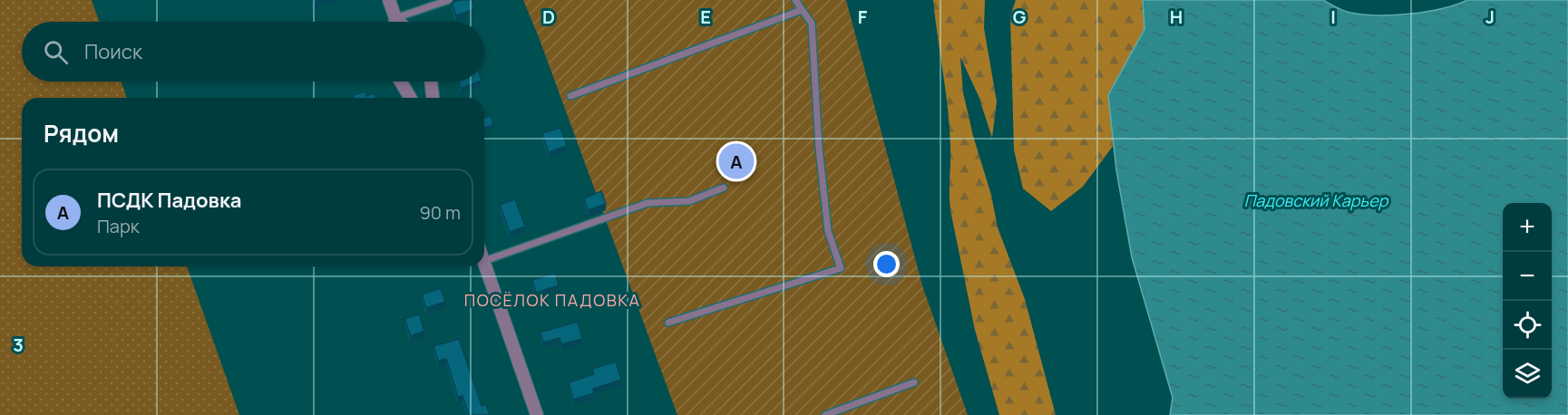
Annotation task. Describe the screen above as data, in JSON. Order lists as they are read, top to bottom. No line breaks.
{"districts":["ПОСЁЛОК ПАДОВКА"],"water":["Падовский Карьер"],"page":{"search":"Поиск","heading":"Рядом","pins":"A","list":[{"mark":"A","name":"ПСДК Падовка","note":"Парк","value":"90 m"}],"map_buttons":["+","−"]},"grid":{"columns":["D","E","F","G","H","I","J"],"rows":["3"]}}
